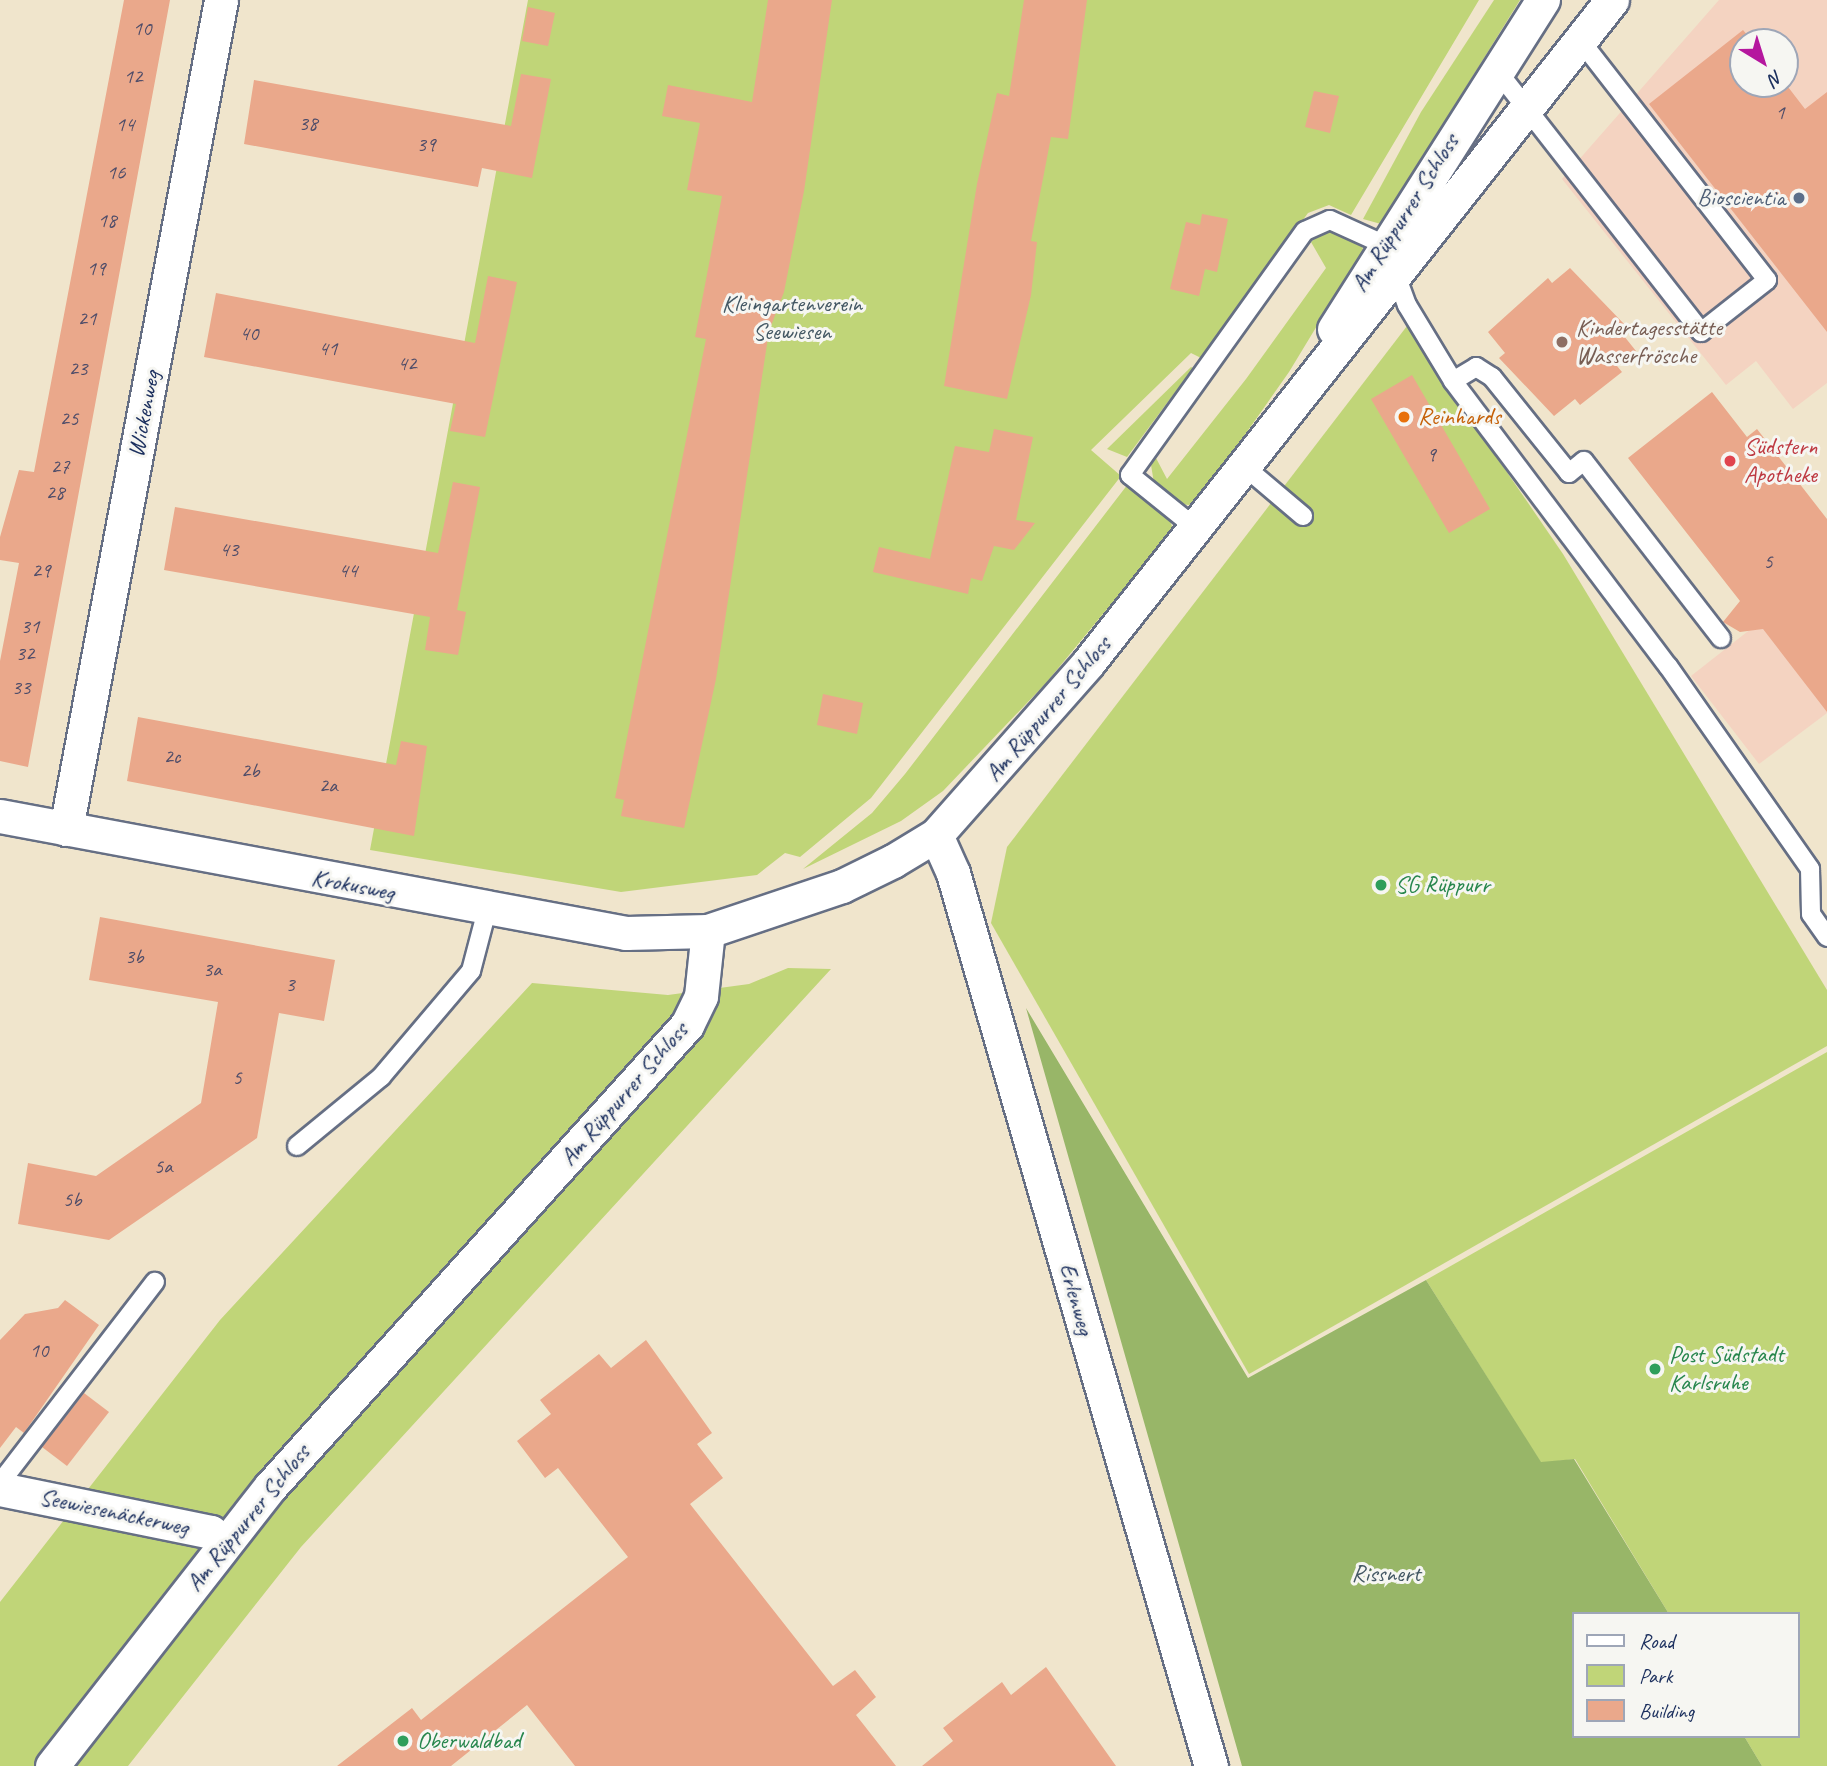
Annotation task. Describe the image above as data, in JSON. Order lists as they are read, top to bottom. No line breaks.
{"streets":{"street":["Am Rüppurrer Schloss","Wickenweg","Krokusweg","Erlenweg","Seewiesenäckerweg"]},"crossings":[["Am Rüppurrer Schloss","Krokusweg"],["Am Rüppurrer Schloss","Erlenweg"],["Am Rüppurrer Schloss","Seewiesenäckerweg"],["Wickenweg","Krokusweg"]],"parks":["Kleingartenverein Seewiesen","Rissnert"],"places":["Bioscientia","Kindertagesstätte Wasserfrösche","Reinhards","Südstern Apotheke","SG Rüppurr","Post Südstadt Karlsruhe","Oberwaldbad"],"house_numbers":["10","12","1","38","14","39","16","18","19","21","40","41","42","23","25","9","27","28","43","5","29","44","31","32","33","2c","2b","2a","3b","3a","3","5","5a","5b","10"],"legend":["Road","Park","Building"],"north":"bottom right"}
